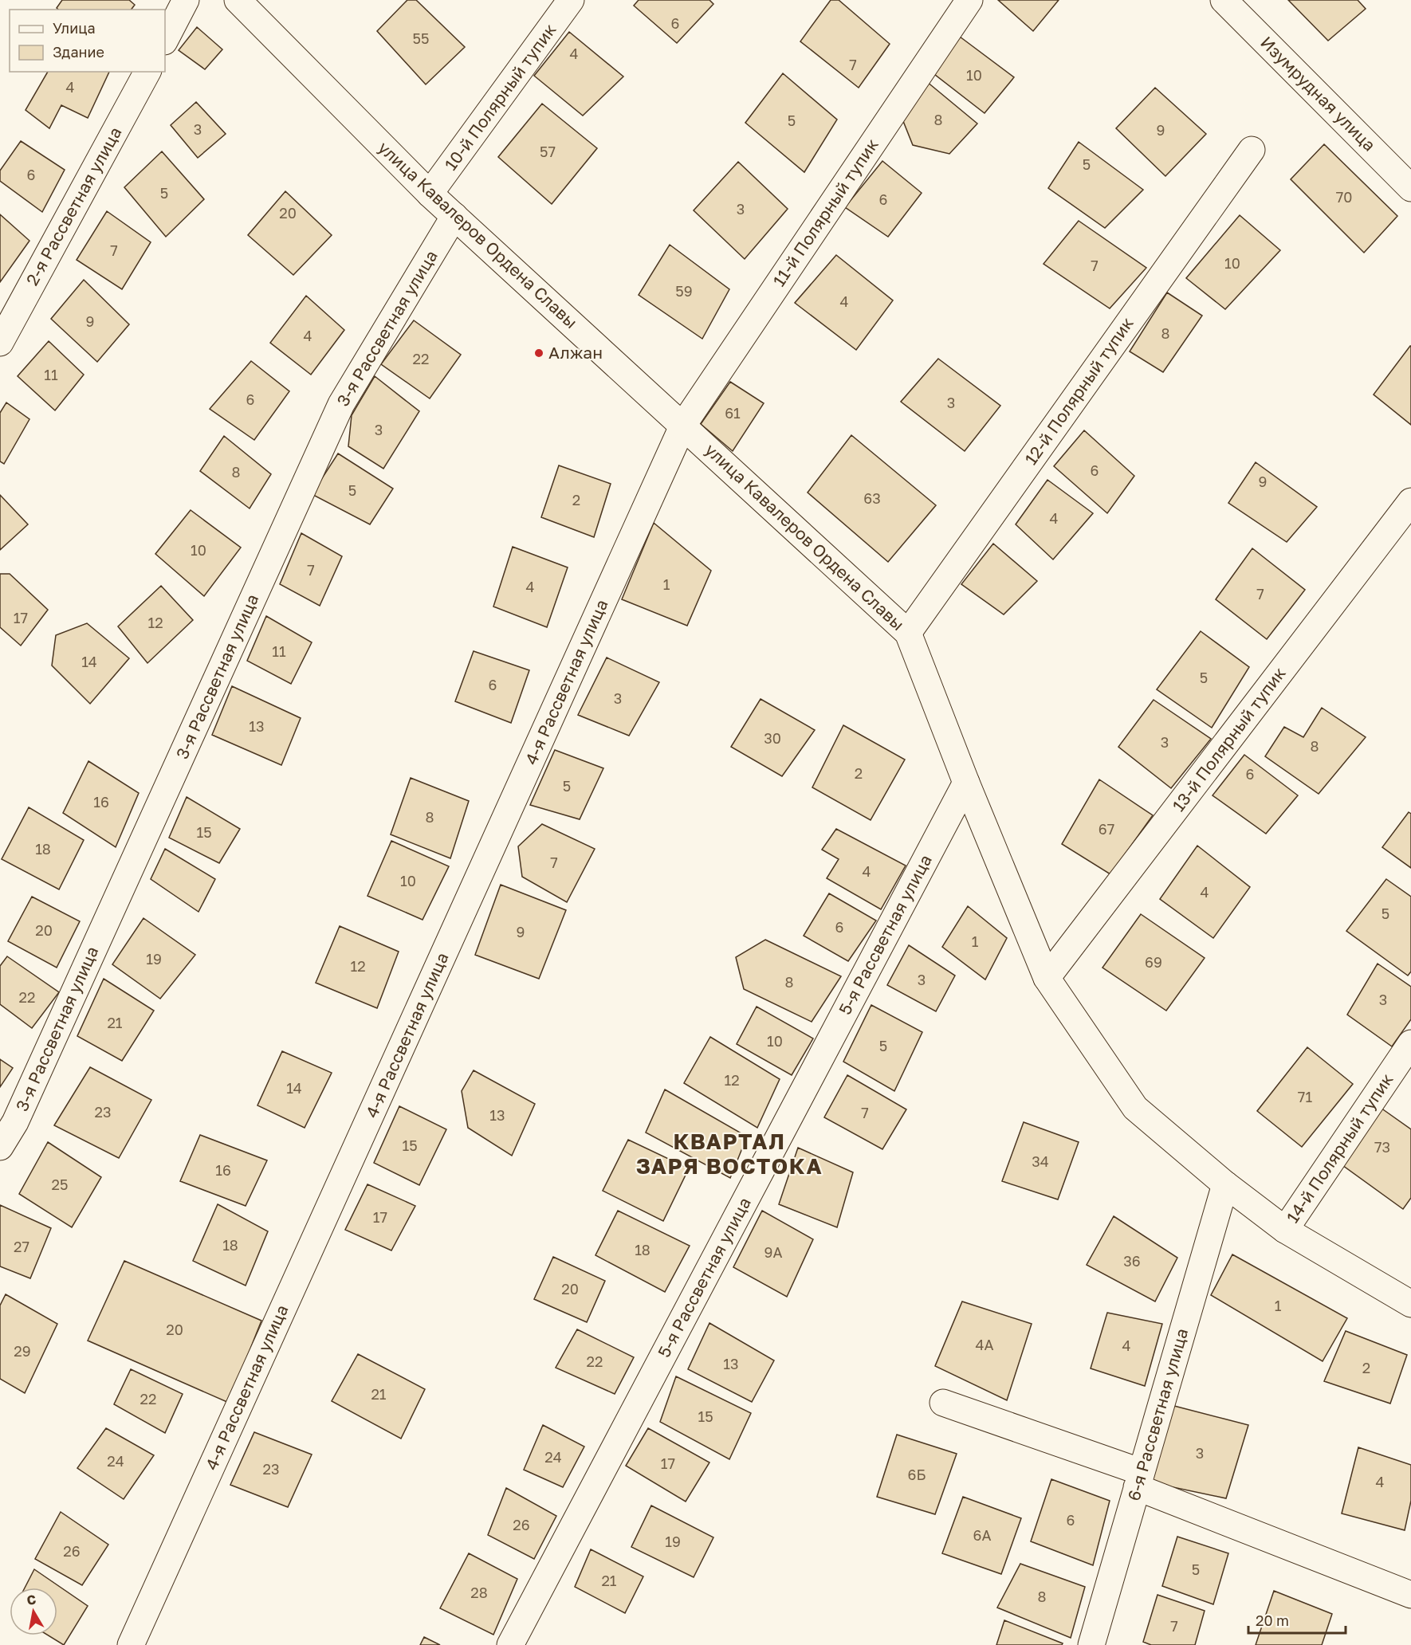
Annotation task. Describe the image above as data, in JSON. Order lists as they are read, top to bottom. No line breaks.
{"streets":{"street":["Изумрудная улица","10-й Полярный тупик","2-я Рассветная улица","11-й Полярный тупик","улица Кавалеров Ордена Славы","3-я Рассветная улица","12-й Полярный тупик","4-я Рассветная улица","13-й Полярный тупик","5-я Рассветная улица","14-й Полярный тупик","6-я Рассветная улица"]},"crossings":[["10-й Полярный тупик","улица Кавалеров Ордена Славы"],["11-й Полярный тупик","улица Кавалеров Ордена Славы"],["11-й Полярный тупик","4-я Рассветная улица"],["улица Кавалеров Ордена Славы","3-я Рассветная улица"],["улица Кавалеров Ордена Славы","12-й Полярный тупик"],["улица Кавалеров Ордена Славы","4-я Рассветная улица"],["улица Кавалеров Ордена Славы","13-й Полярный тупик"],["улица Кавалеров Ордена Славы","5-я Рассветная улица"],["улица Кавалеров Ордена Славы","14-й Полярный тупик"],["улица Кавалеров Ордена Славы","6-я Рассветная улица"]],"districts":["КВАРТАЛ ЗАРЯ ВОСТОКА"],"places":["Алжан"],"house_numbers":["6","55","4","7","10","4","8","5","3","9","57","5","6","5","70","6","3","20","7","10","7","59","4","9","8","4","22","11","6","3","61","3","6","8","9","5","63","2","4","10","7","1","4","7","17","12","11","14","5","6","3","13","30","3","8","2","6","5","16","8","67","15","18","7","4","10","4","5","6","20","9","1","19","69","12","3","8","22","3","21","10","5","12","14","71","23","7","13","15","73","34","16","25","17","18","27","18","9А","36","20","1","20","4А","4","29","22","13","2","21","22","15","3","24","24","17","23","6Б","4","6","26","6А","19","26","5","21","28","8","7"],"legend":["Улица","Здание"],"scale_bar":"20 m","north":"top"}
